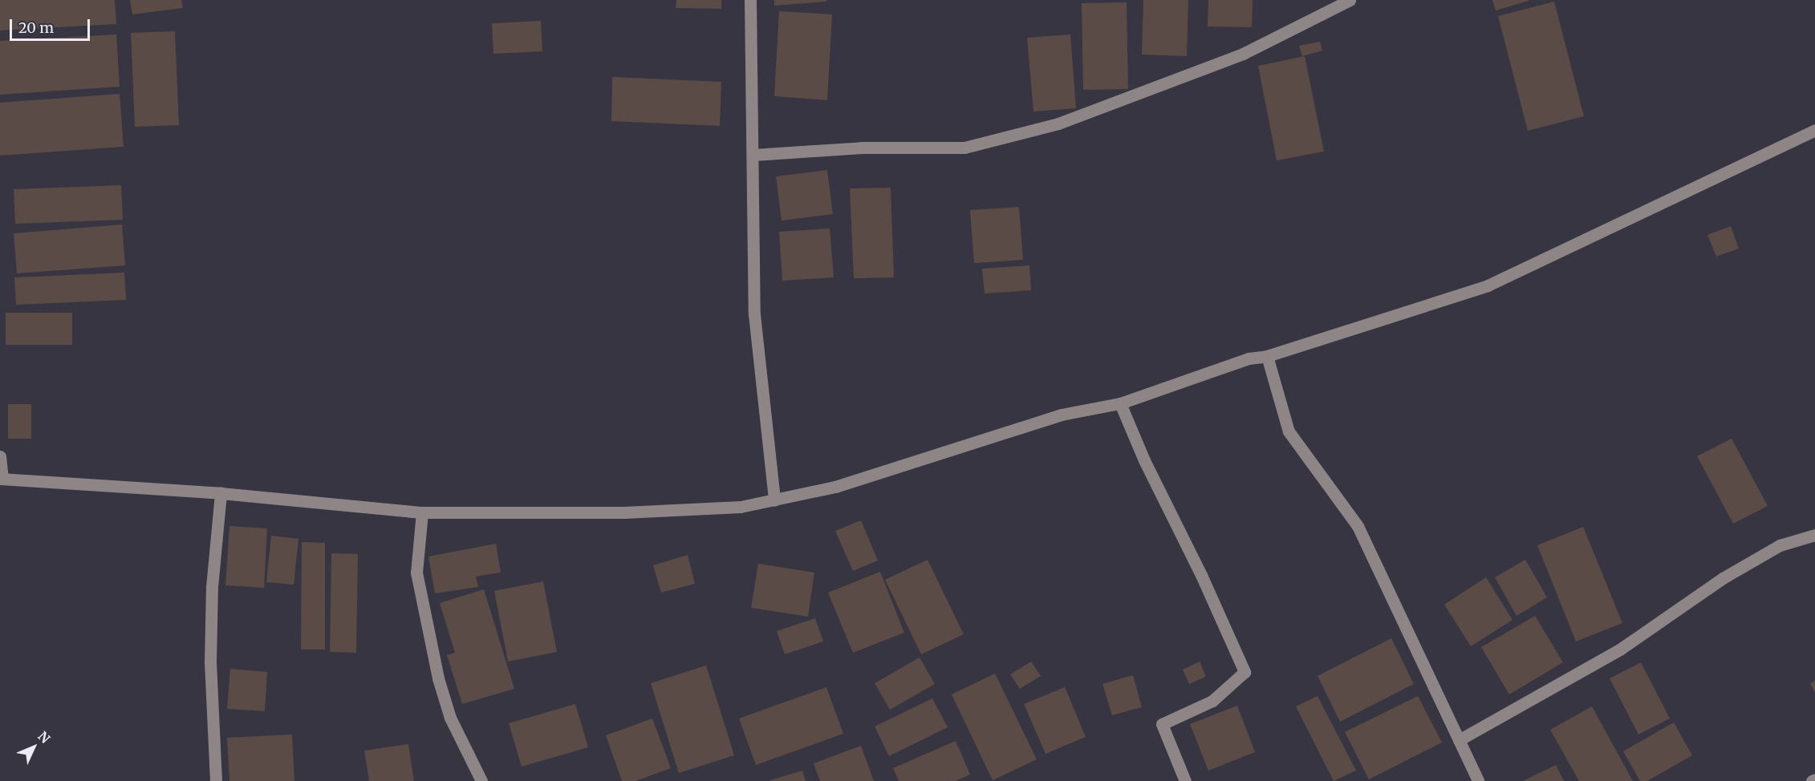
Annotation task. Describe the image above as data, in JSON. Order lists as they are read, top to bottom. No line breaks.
{"scale_bar":"20 m","north":"top right"}
